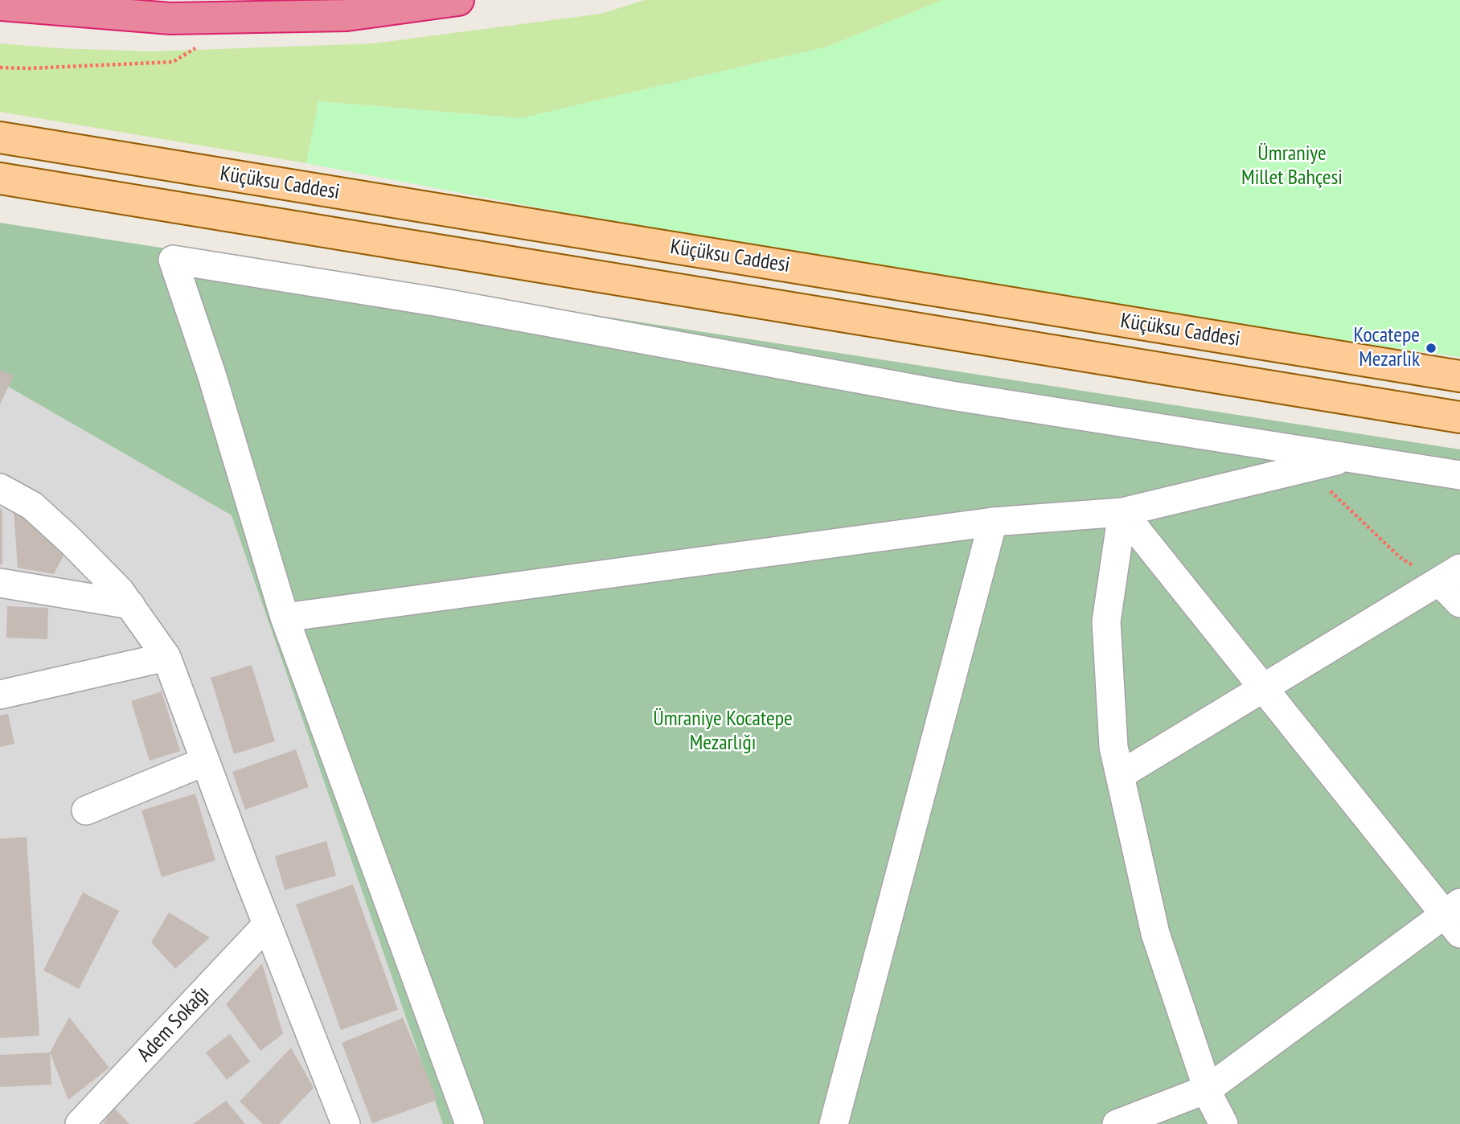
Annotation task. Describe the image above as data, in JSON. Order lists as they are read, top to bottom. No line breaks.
{"streets":{"main road":["Küçüksu Caddesi"],"street":["Adem Sokağı"]},"parks":["Ümraniye Millet Bahçesi","Ümraniye Kocatepe Mezarlığı"],"places":["Kocatepe Mezarlık"]}
